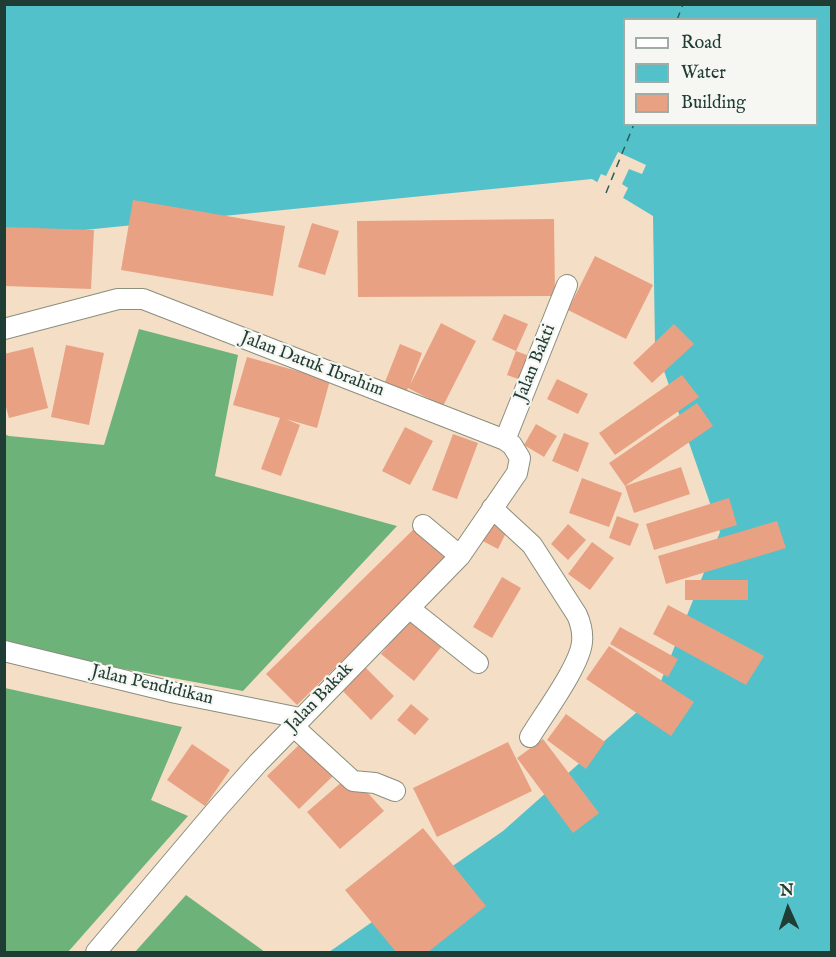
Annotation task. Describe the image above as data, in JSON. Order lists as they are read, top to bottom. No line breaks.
{"streets":{"street":["Jalan Bakti","Jalan Datuk Ibrahim","Jalan Pendidikan","Jalan Bakak"]},"crossings":[["Jalan Bakti","Jalan Datuk Ibrahim"],["Jalan Bakti","Jalan Bakak"],["Jalan Datuk Ibrahim","Jalan Bakak"],["Jalan Pendidikan","Jalan Bakak"]],"legend":["Road","Water","Building"],"north":"top"}
